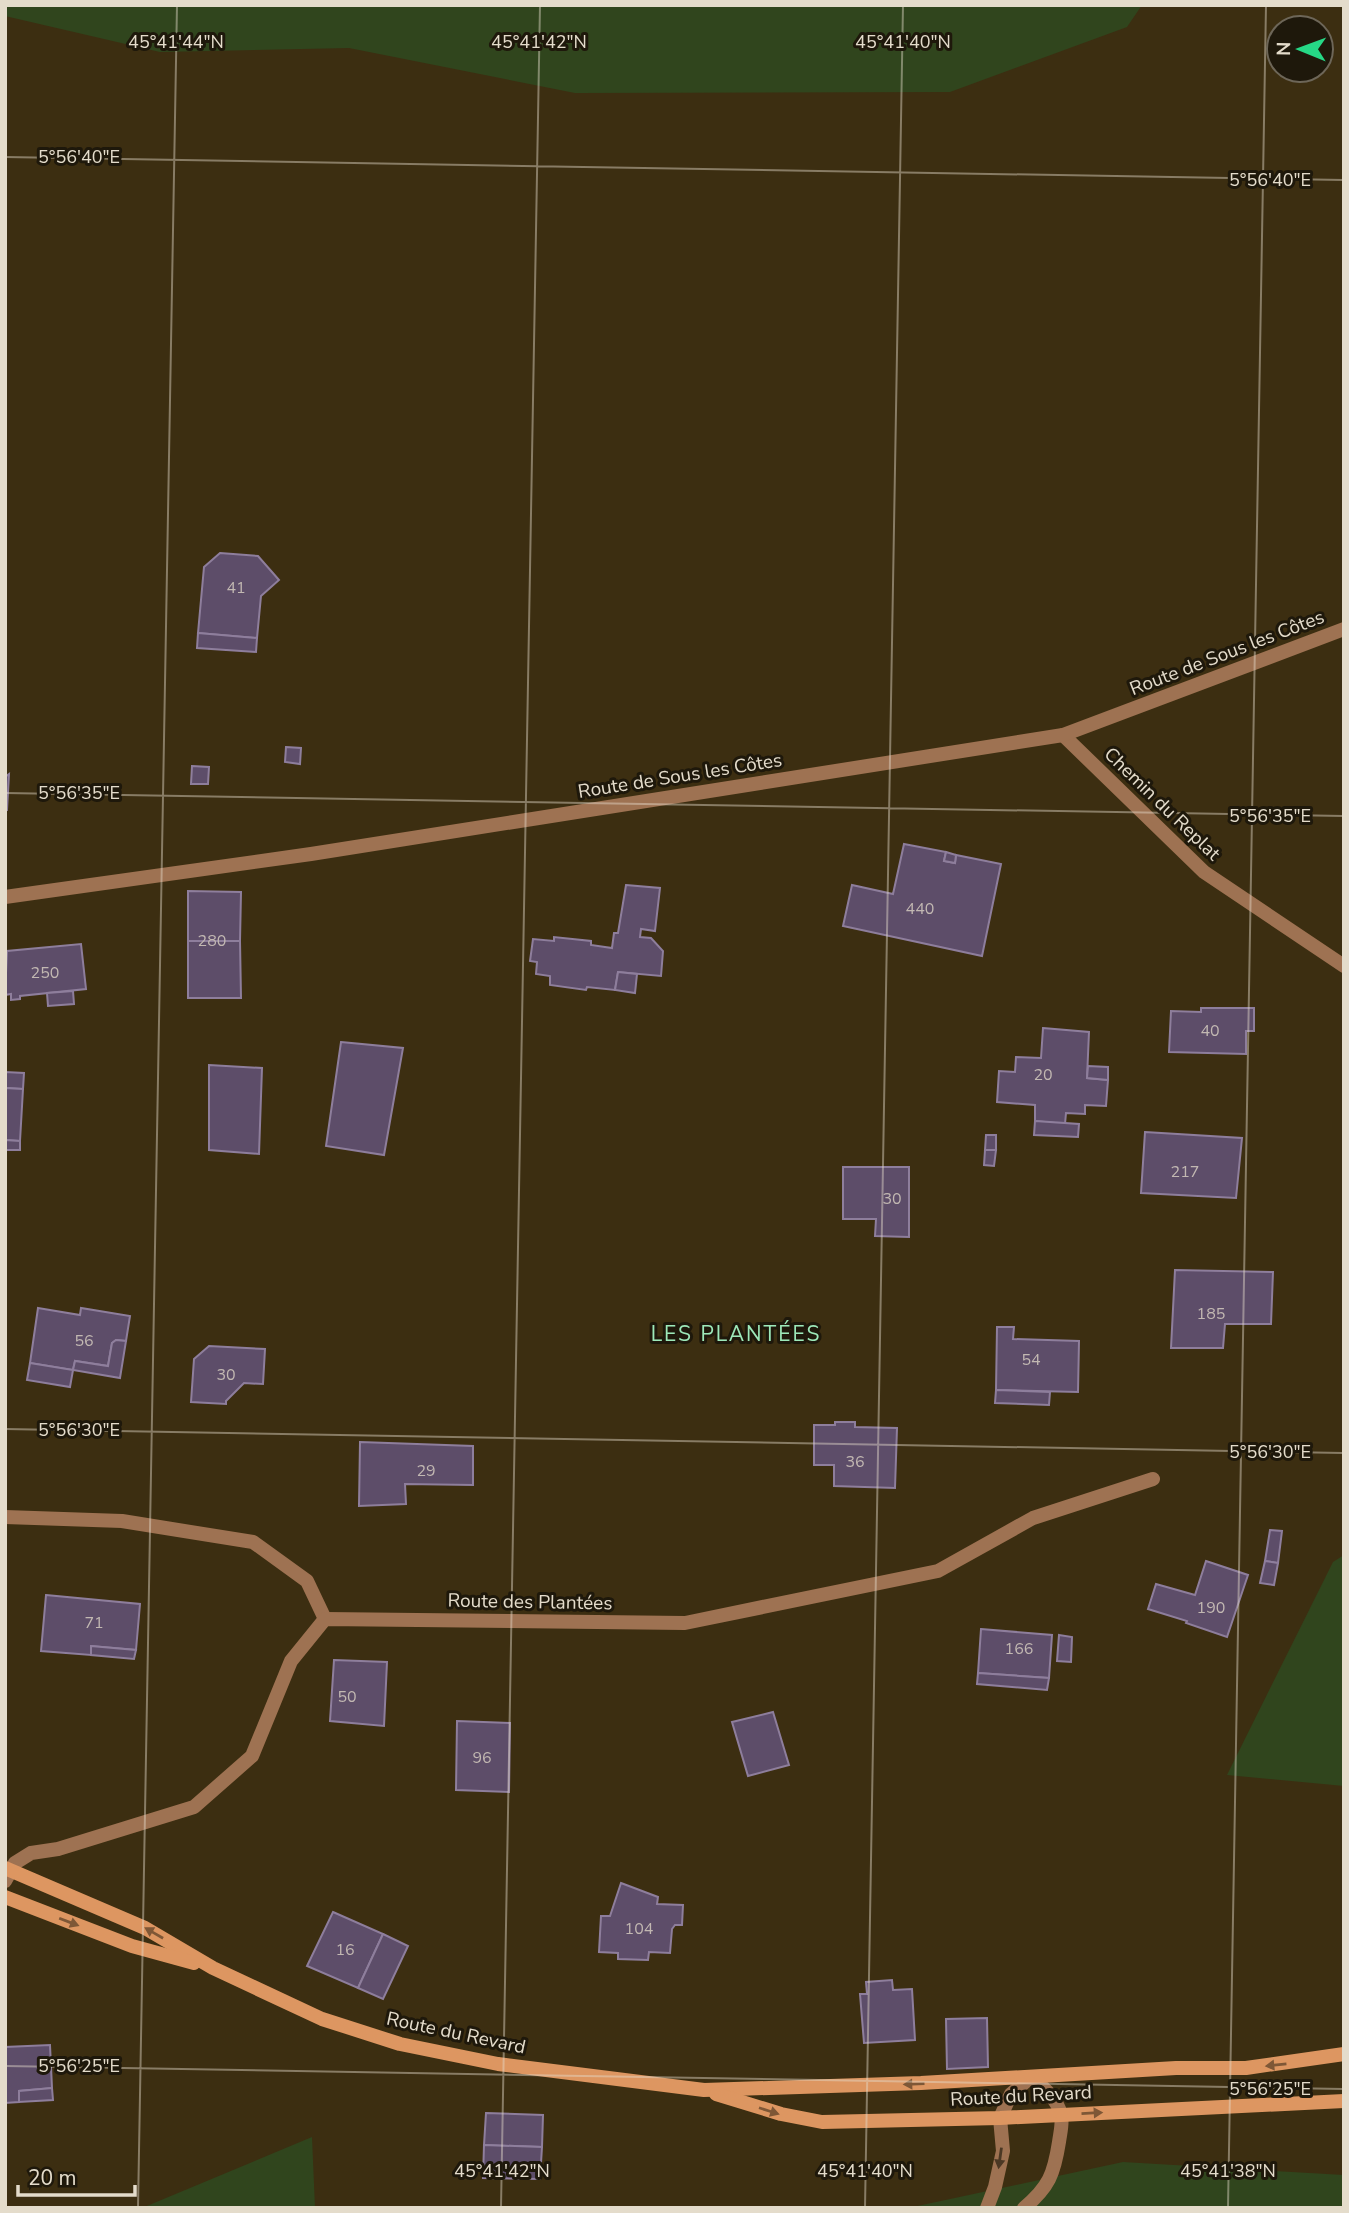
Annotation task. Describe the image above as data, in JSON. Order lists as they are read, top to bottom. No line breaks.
{"streets":{"main road":["Route du Revard"],"street":["Route de Sous les Côtes","Chemin du Replat","Route des Plantées"]},"crossings":[["Route de Sous les Côtes","Chemin du Replat"]],"districts":["LES PLANTÉES"],"house_numbers":["41","440","280","250","40","20","217","30","185","56","54","30","36","29","190","71","166","50","96","104","16"],"scale_bar":"20 m","north":"left","coordinates":["45°41'44\"N","45°41'42\"N","45°41'40\"N","5°56'40\"E","5°56'35\"E","5°56'30\"E","5°56'25\"E","45°41'38\"N"]}
